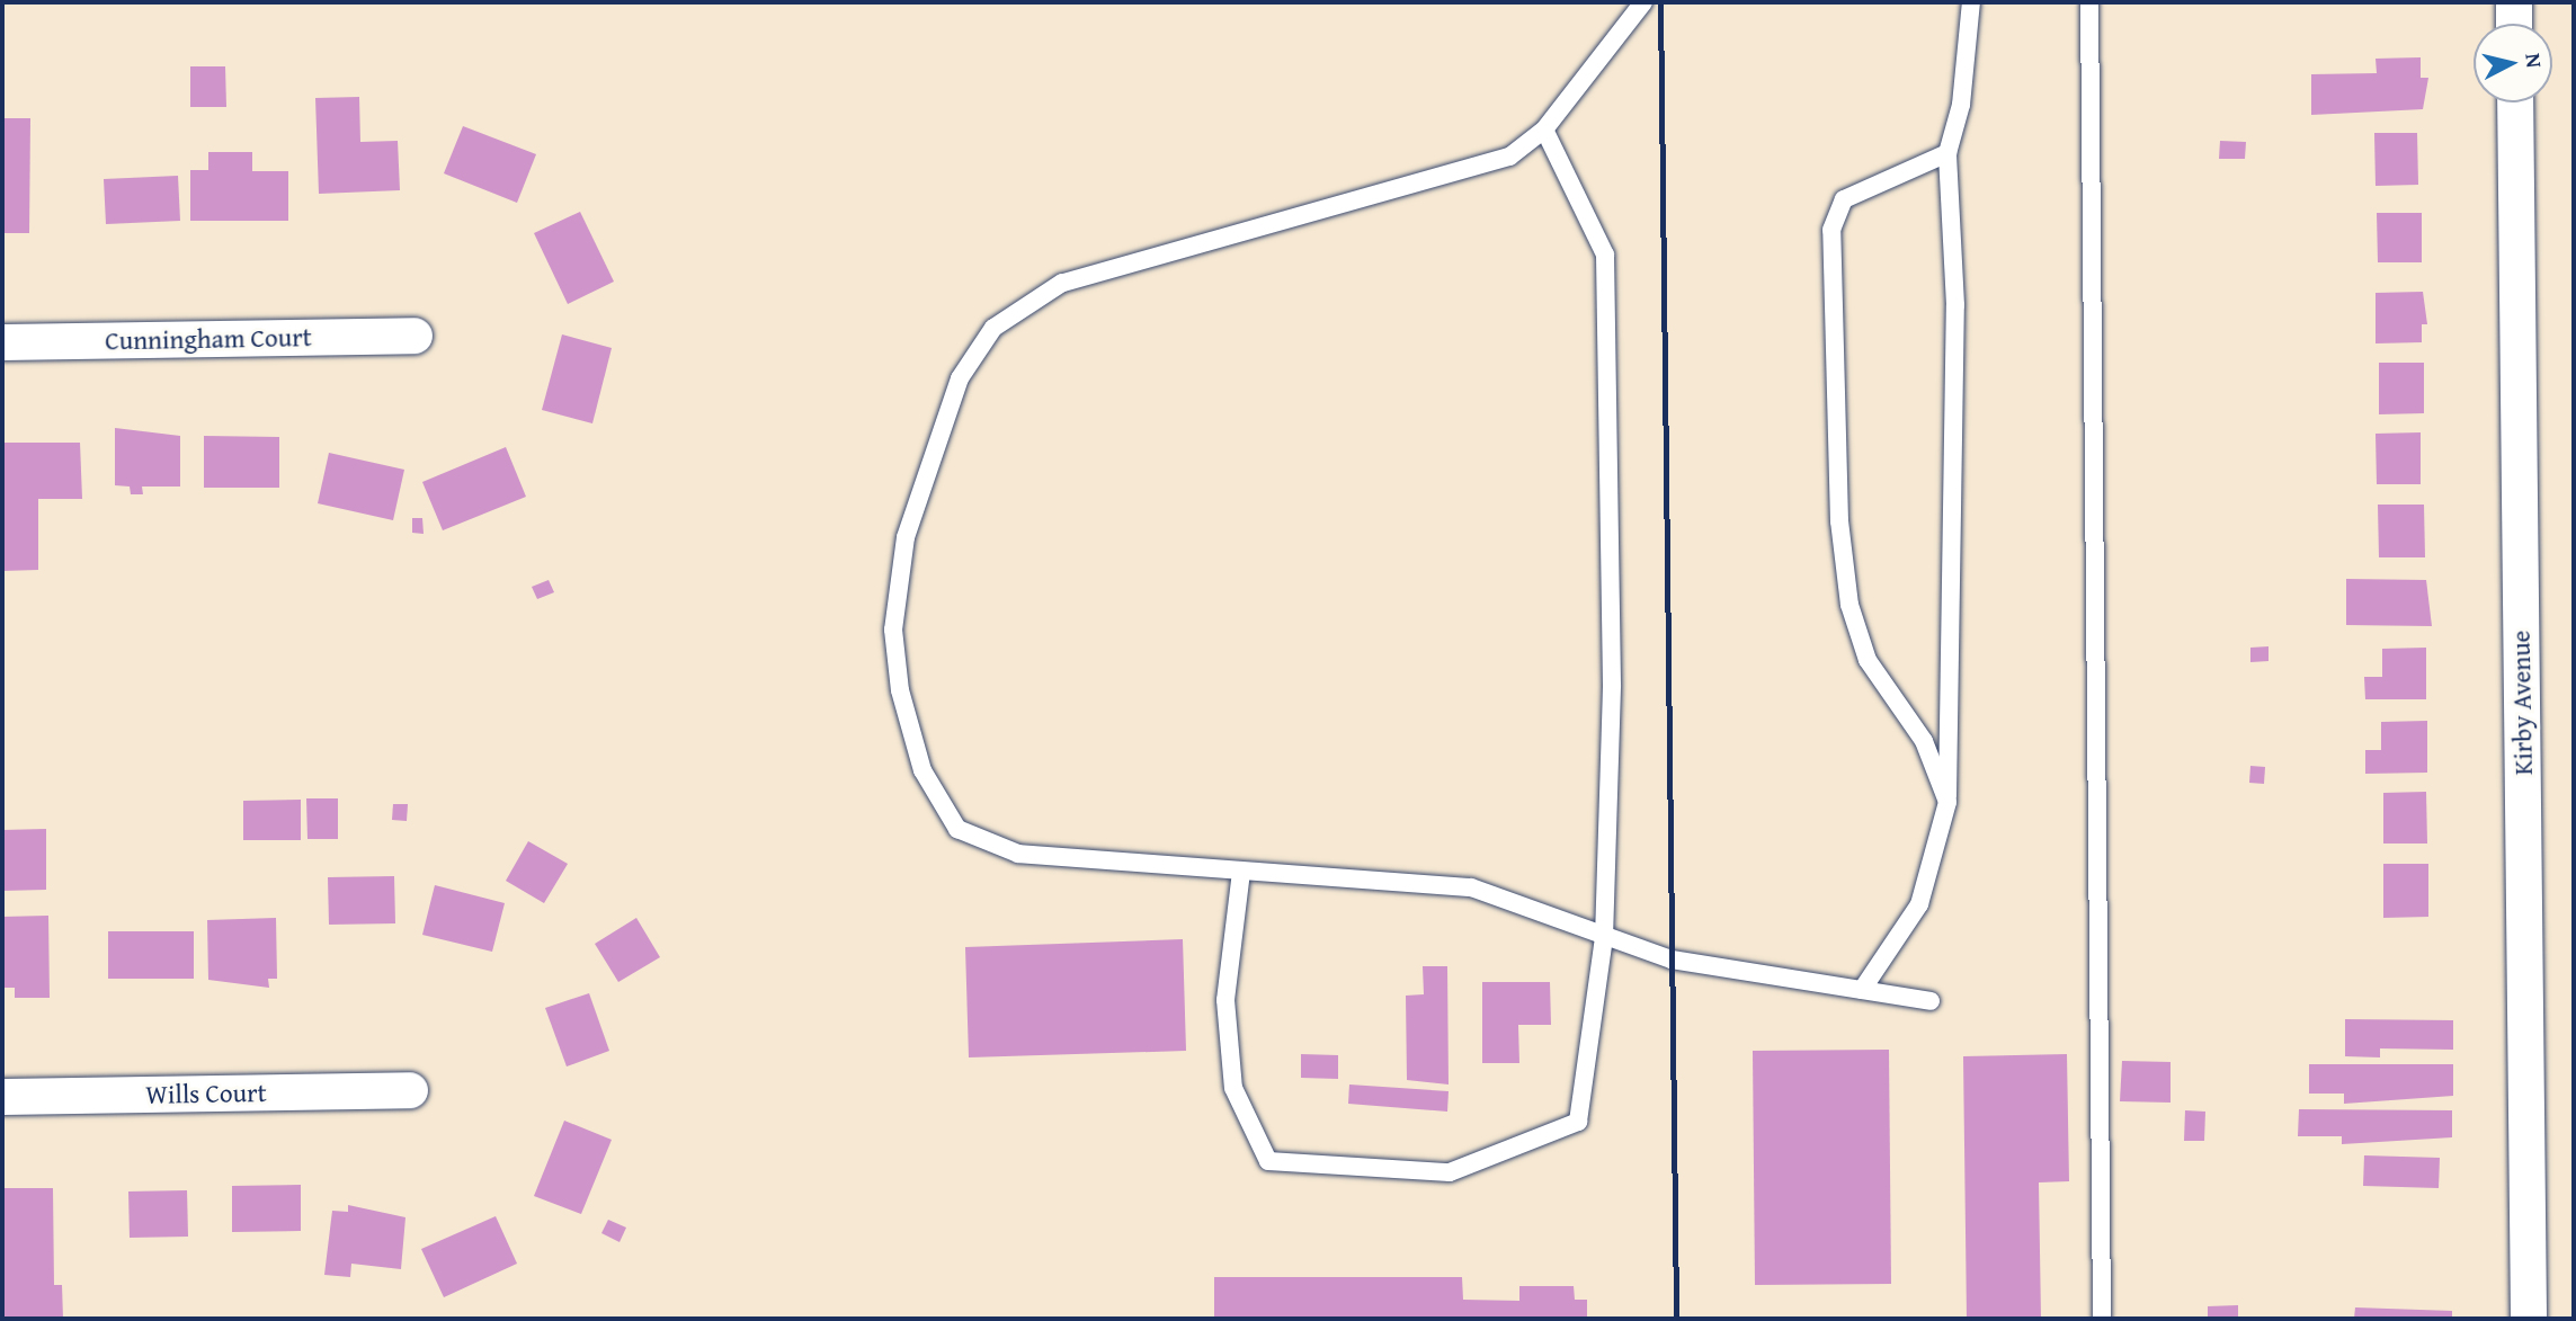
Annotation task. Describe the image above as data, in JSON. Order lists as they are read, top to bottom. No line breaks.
{"streets":{"street":["Cunningham Court","Kirby Avenue","Wills Court"]},"north":"right"}
